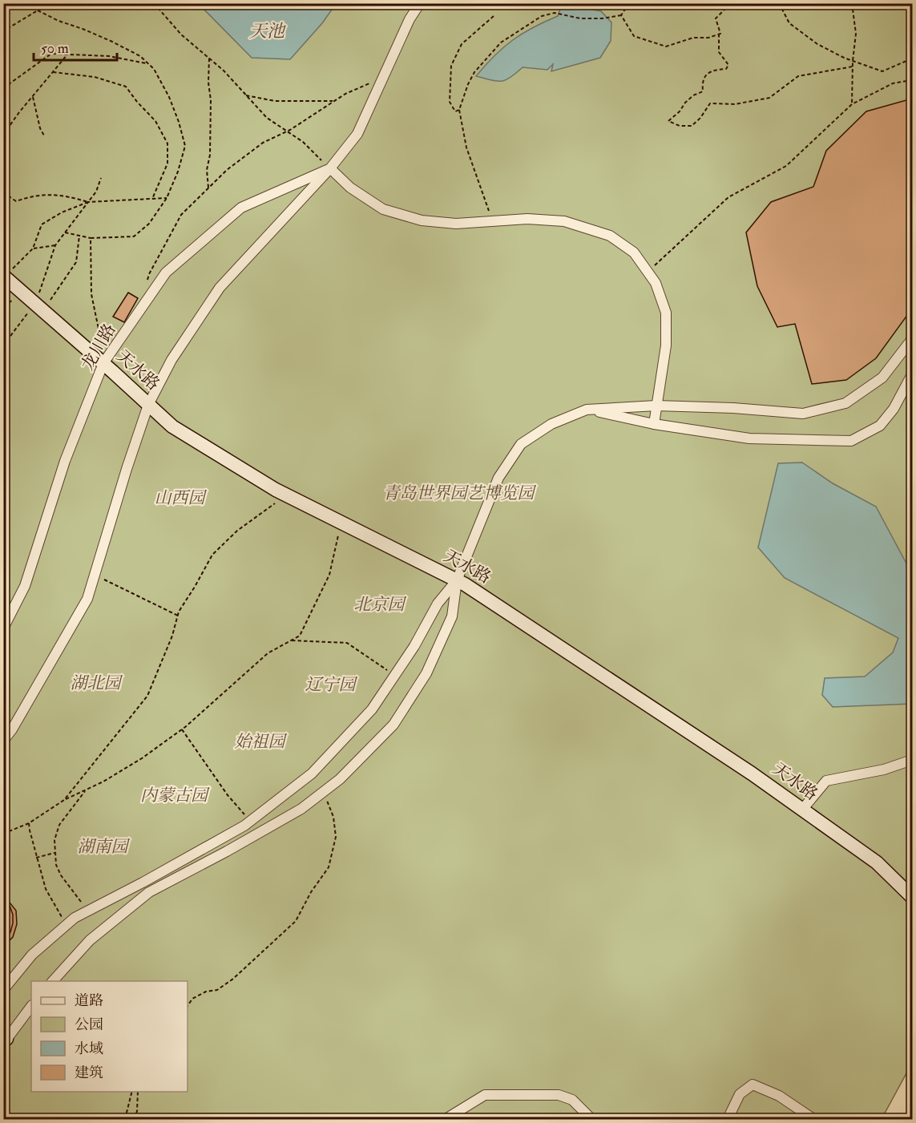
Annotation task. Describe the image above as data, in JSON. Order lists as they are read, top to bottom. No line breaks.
{"streets":{"street":["龙川路","天水路"]},"crossings":[["龙川路","天水路"]],"water":["天池"],"parks":["青岛世界园艺博览园","山西园","北京园","湖北园","辽宁园","始祖园","内蒙古园","湖南园"],"legend":["道路","公园","水域","建筑"],"scale_bar":"50 m"}
